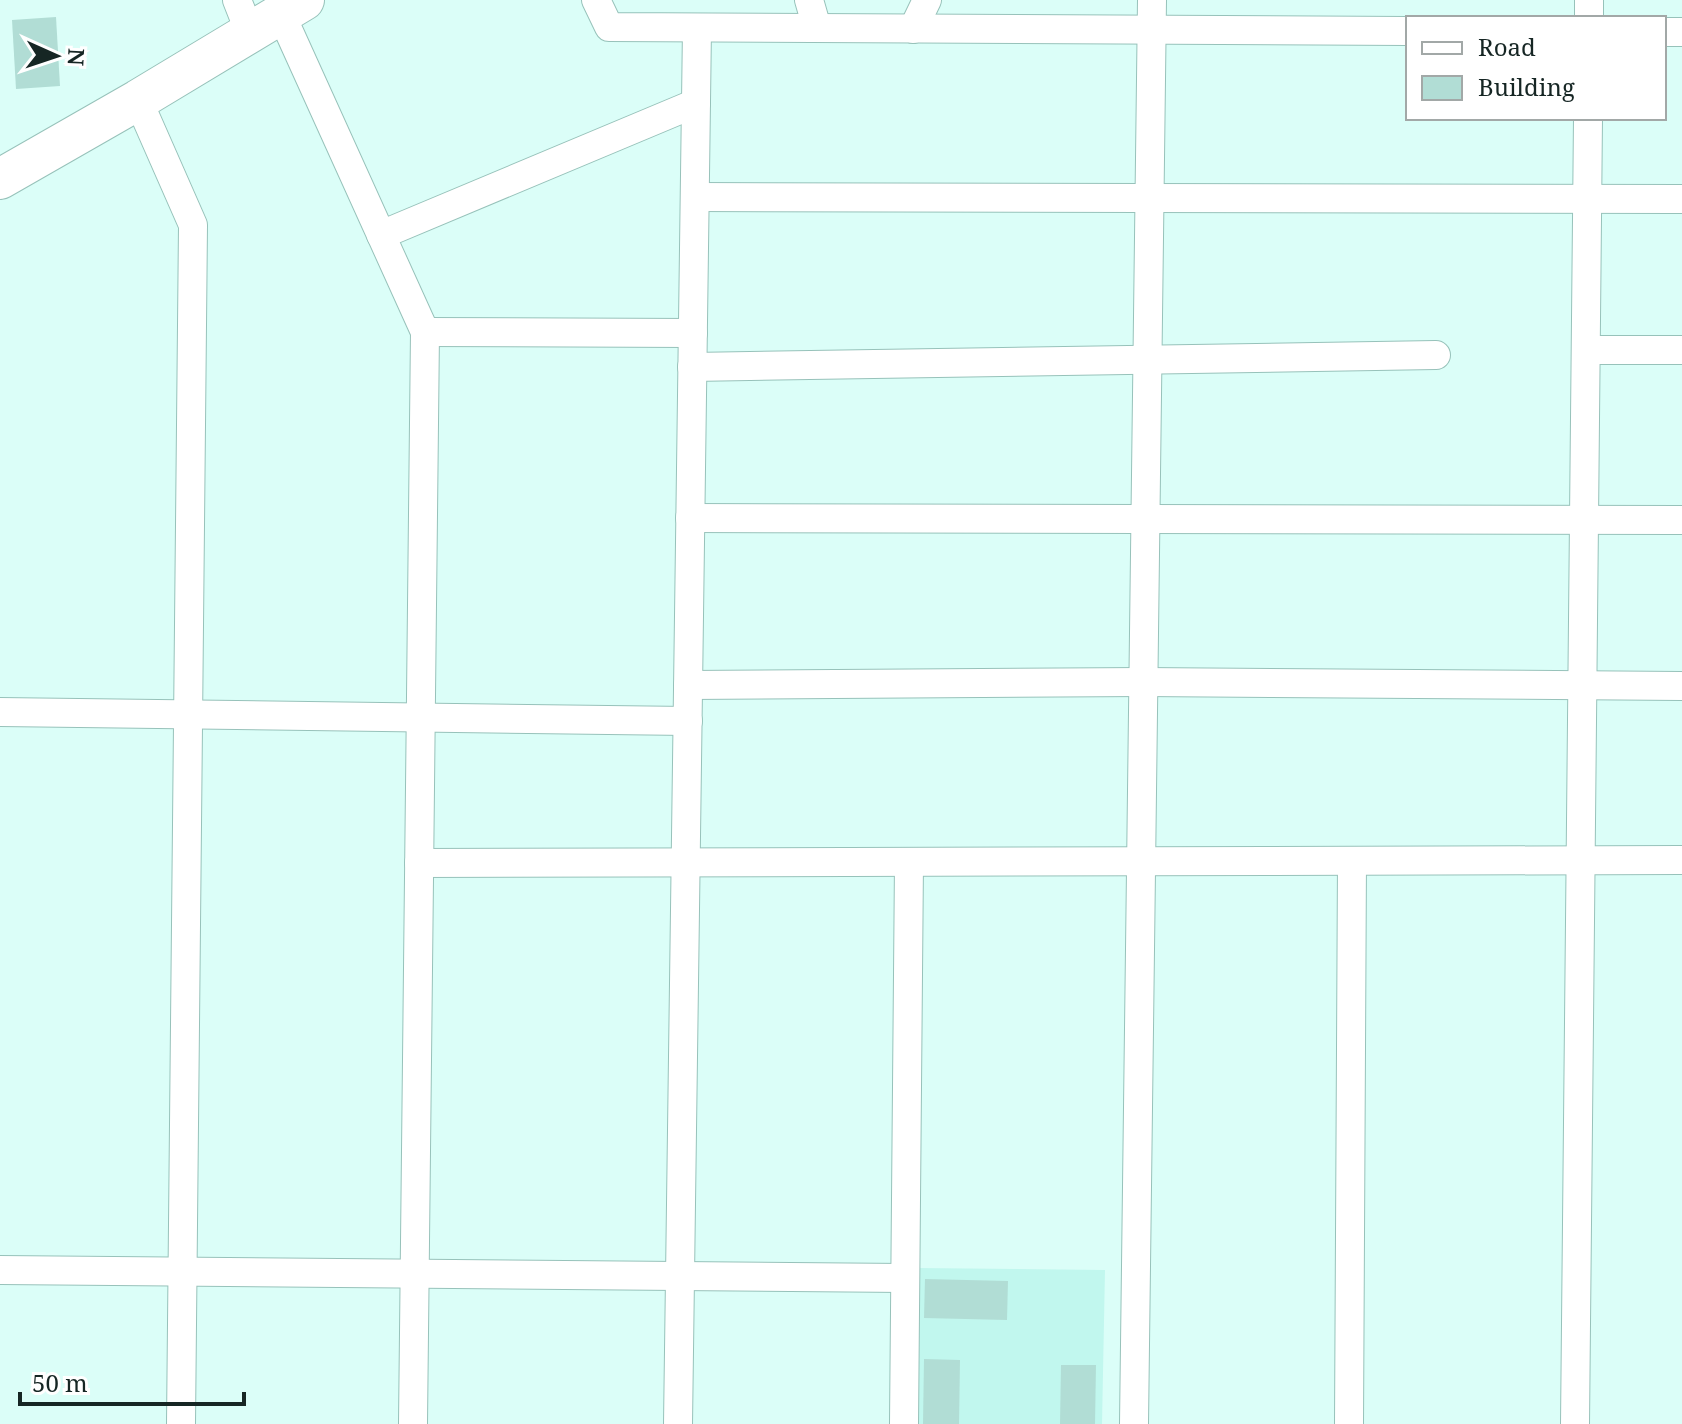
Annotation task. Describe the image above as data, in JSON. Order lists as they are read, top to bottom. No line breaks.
{"legend":["Road","Building"],"scale_bar":"50 m","north":"right"}
